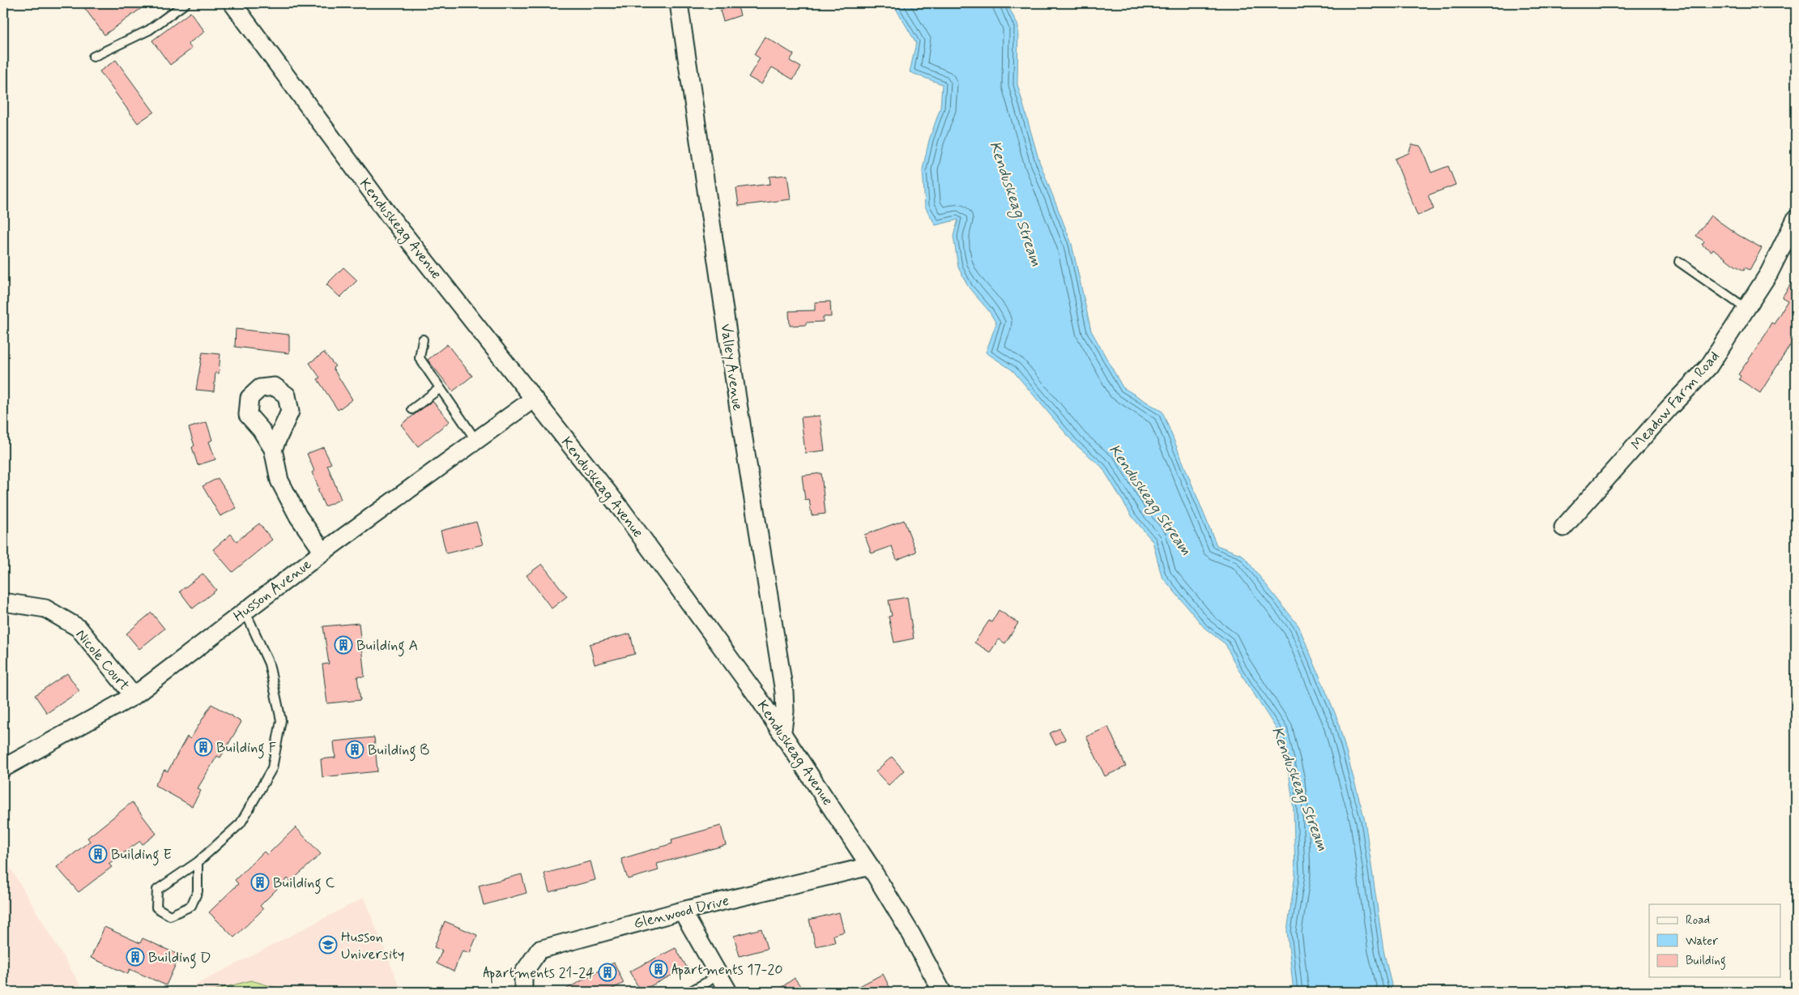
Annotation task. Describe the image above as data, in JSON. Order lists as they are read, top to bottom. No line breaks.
{"streets":{"street":["Kenduskeag Avenue","Valley Avenue","Meadow Farm Road","Husson Avenue","Nicole Court","Glenwood Drive"]},"crossings":[["Kenduskeag Avenue","Valley Avenue"],["Kenduskeag Avenue","Husson Avenue"],["Kenduskeag Avenue","Glenwood Drive"],["Husson Avenue","Nicole Court"]],"water":["Kenduskeag Stream"],"places":{"building":["Building A","Building F","Building B","Building E","Building C","Building D","Apartments 17-20","Apartments 21-24"],"school or university":["Husson University"]},"legend":["Road","Water","Building"]}
